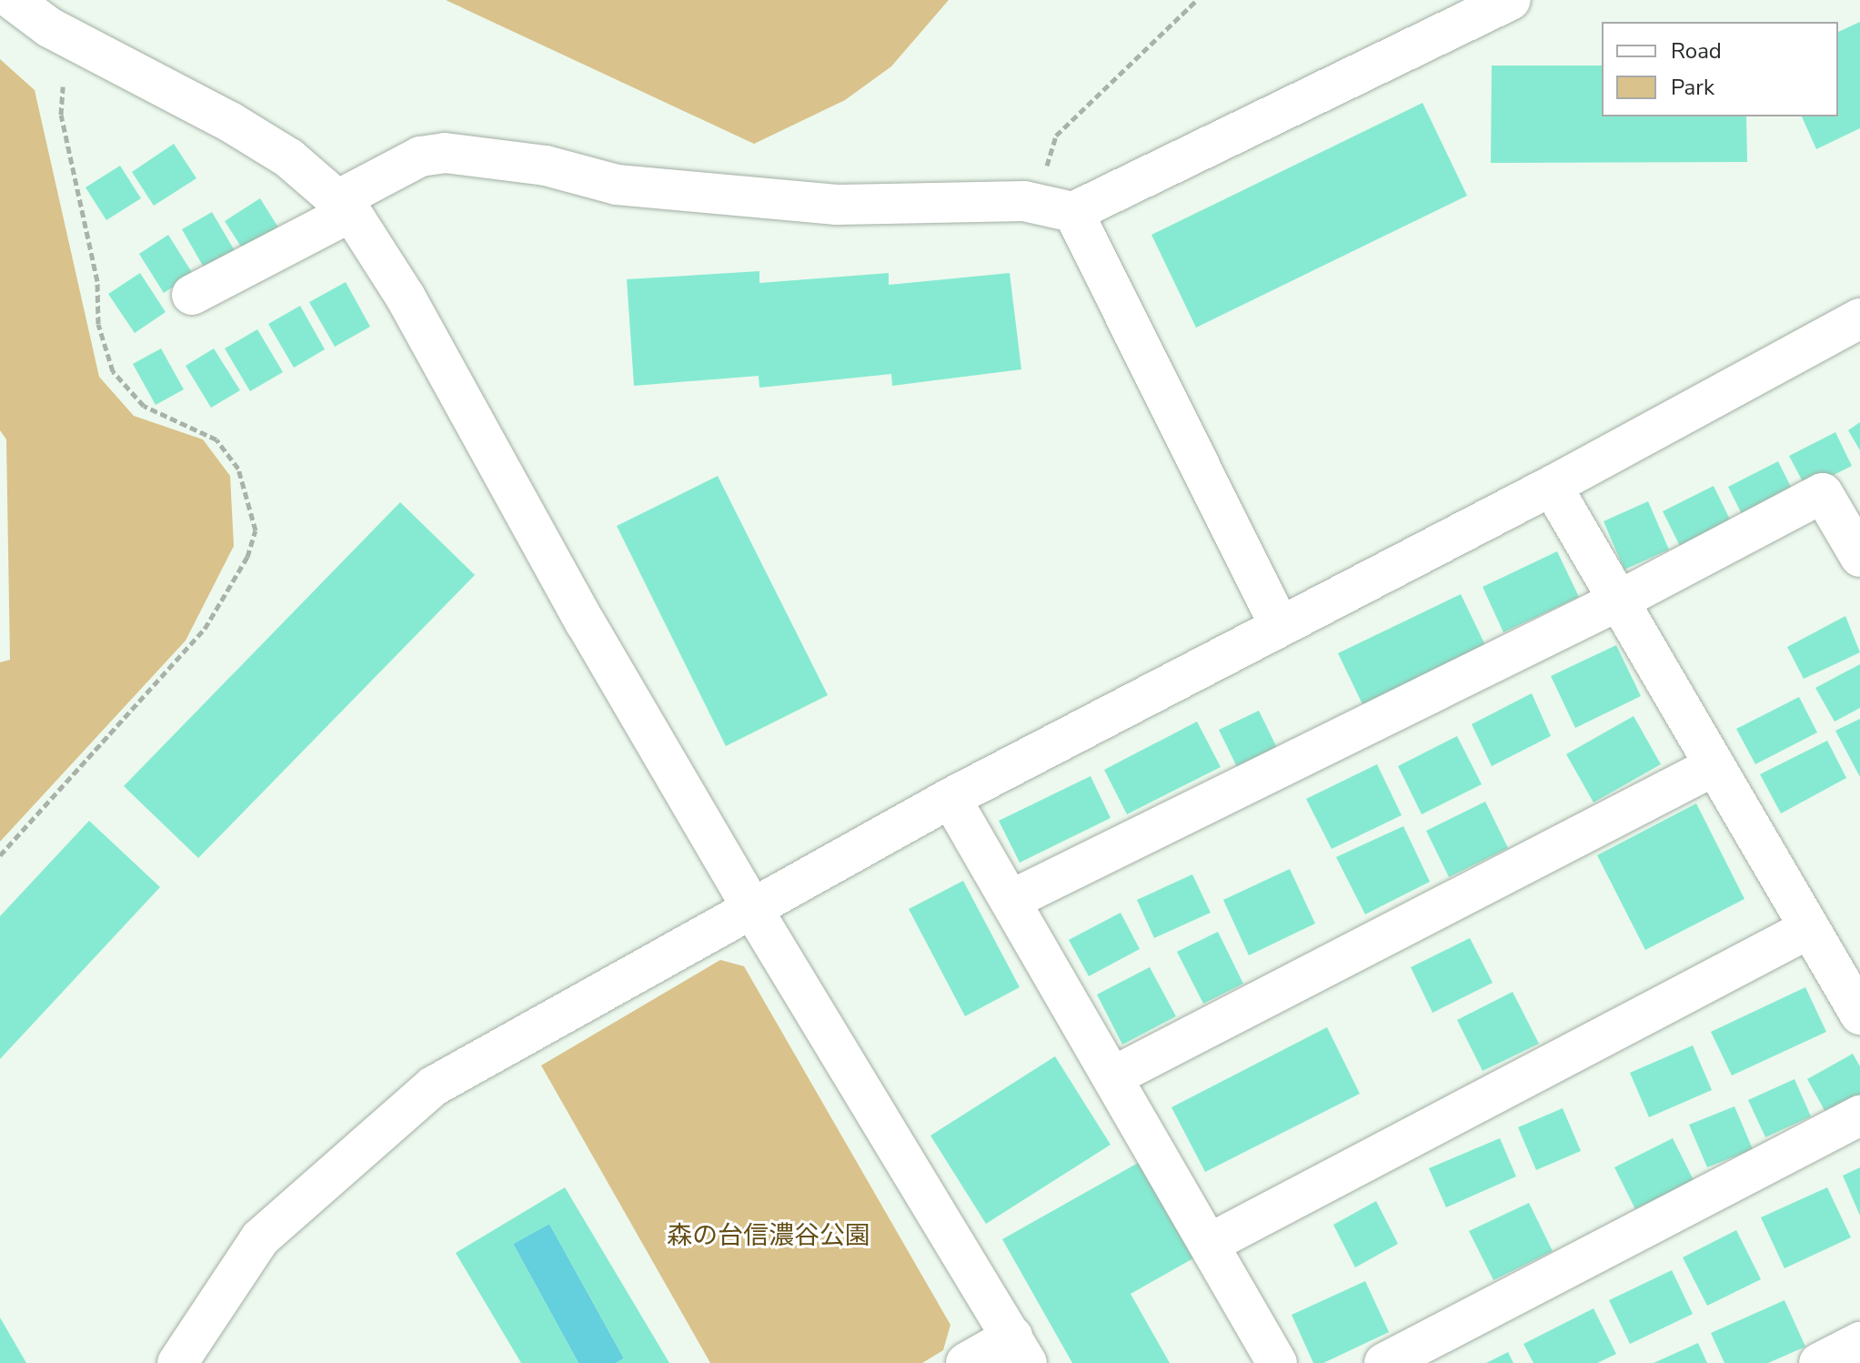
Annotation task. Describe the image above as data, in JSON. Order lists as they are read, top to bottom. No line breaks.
{"parks":["森の台信濃谷公園"],"legend":["Road","Park"]}
